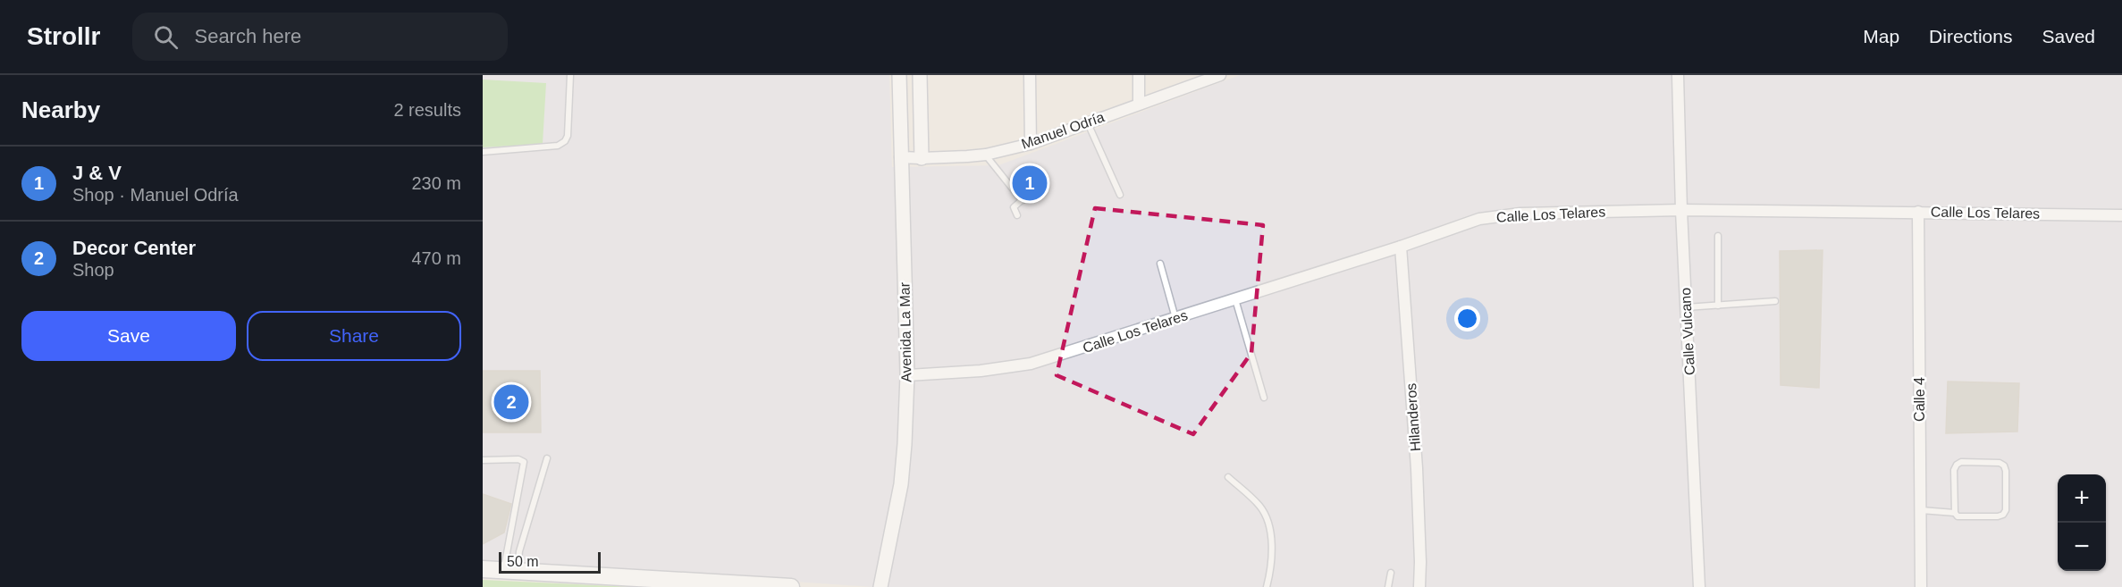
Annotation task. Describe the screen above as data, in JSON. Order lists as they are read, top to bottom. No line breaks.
{"streets":{"street":["Manuel Odría","Calle Los Telares","Calle Vulcano","Avenida La Mar","Calle 4","Hilanderos"]},"crossings":[["Manuel Odría","Avenida La Mar"],["Calle Los Telares","Calle Vulcano"],["Calle Los Telares","Avenida La Mar"],["Calle Los Telares","Calle 4"],["Calle Los Telares","Hilanderos"]],"scale_bar":"50 m","page":{"header":"Strollr","search":"Search here","nav":["Map","Directions","Saved"],"heading":["Nearby","2 results"],"list":[{"mark":"1","name":"J & V","note":"Shop · Manuel Odría","value":"230 m"},{"mark":"2","name":"Decor Center","note":"Shop","value":"470 m"}],"pins":["1","2"],"buttons":["Save","Share"],"map_buttons":["+","−"],"scale":"50 m"}}
